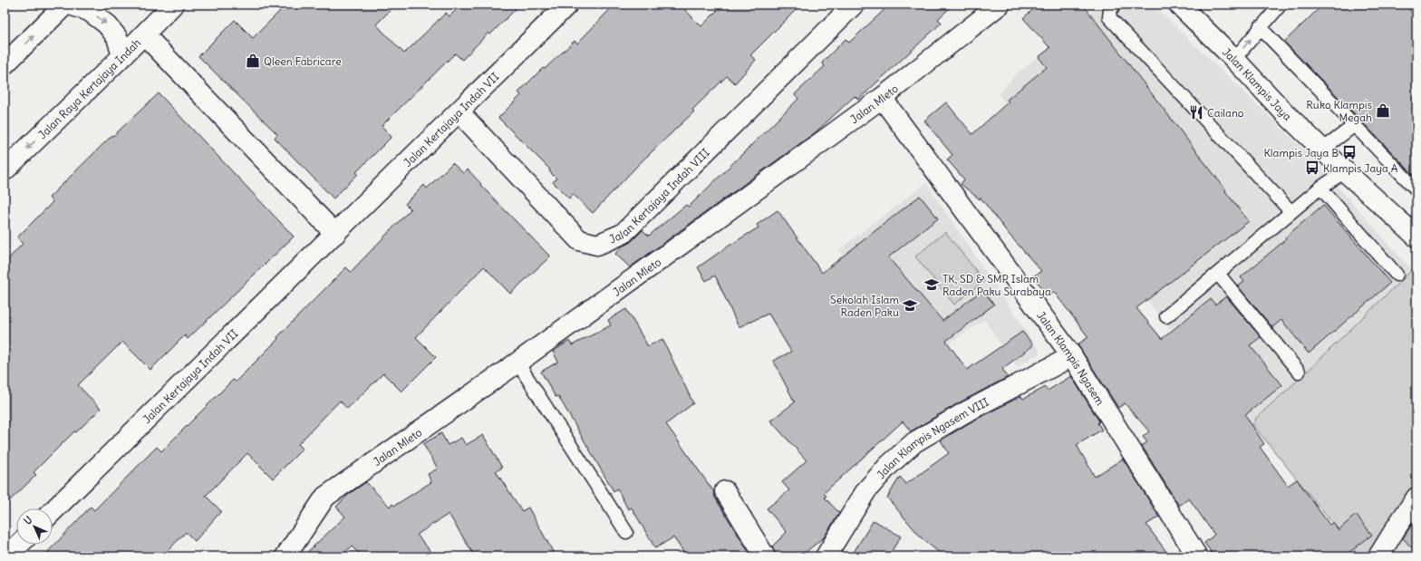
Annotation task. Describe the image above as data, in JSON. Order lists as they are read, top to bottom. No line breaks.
{"streets":{"street":["Jalan Klampis Jaya","Jalan Raya Kertajaya Indah","Jalan Mleto","Jalan Kertajaya Indah VII","Jalan Kertajaya Indah VIII","Jalan Klampis Ngasem","Jalan Klampis Ngasem VIII"]},"crossings":[["Jalan Mleto","Jalan Klampis Ngasem"],["Jalan Kertajaya Indah VII","Jalan Kertajaya Indah VIII"],["Jalan Klampis Ngasem","Jalan Klampis Ngasem VIII"]],"places":{"shop":["Qleen Fabricare","Ruko Klampis Megah"],"restaurant":["Cailano"],"bus stop":["Klampis Jaya B","Klampis Jaya A"],"school or university":["TK, SD & SMP Islam Raden Paku Surabaya","Sekolah Islam Raden Paku"]},"north":"top left"}
